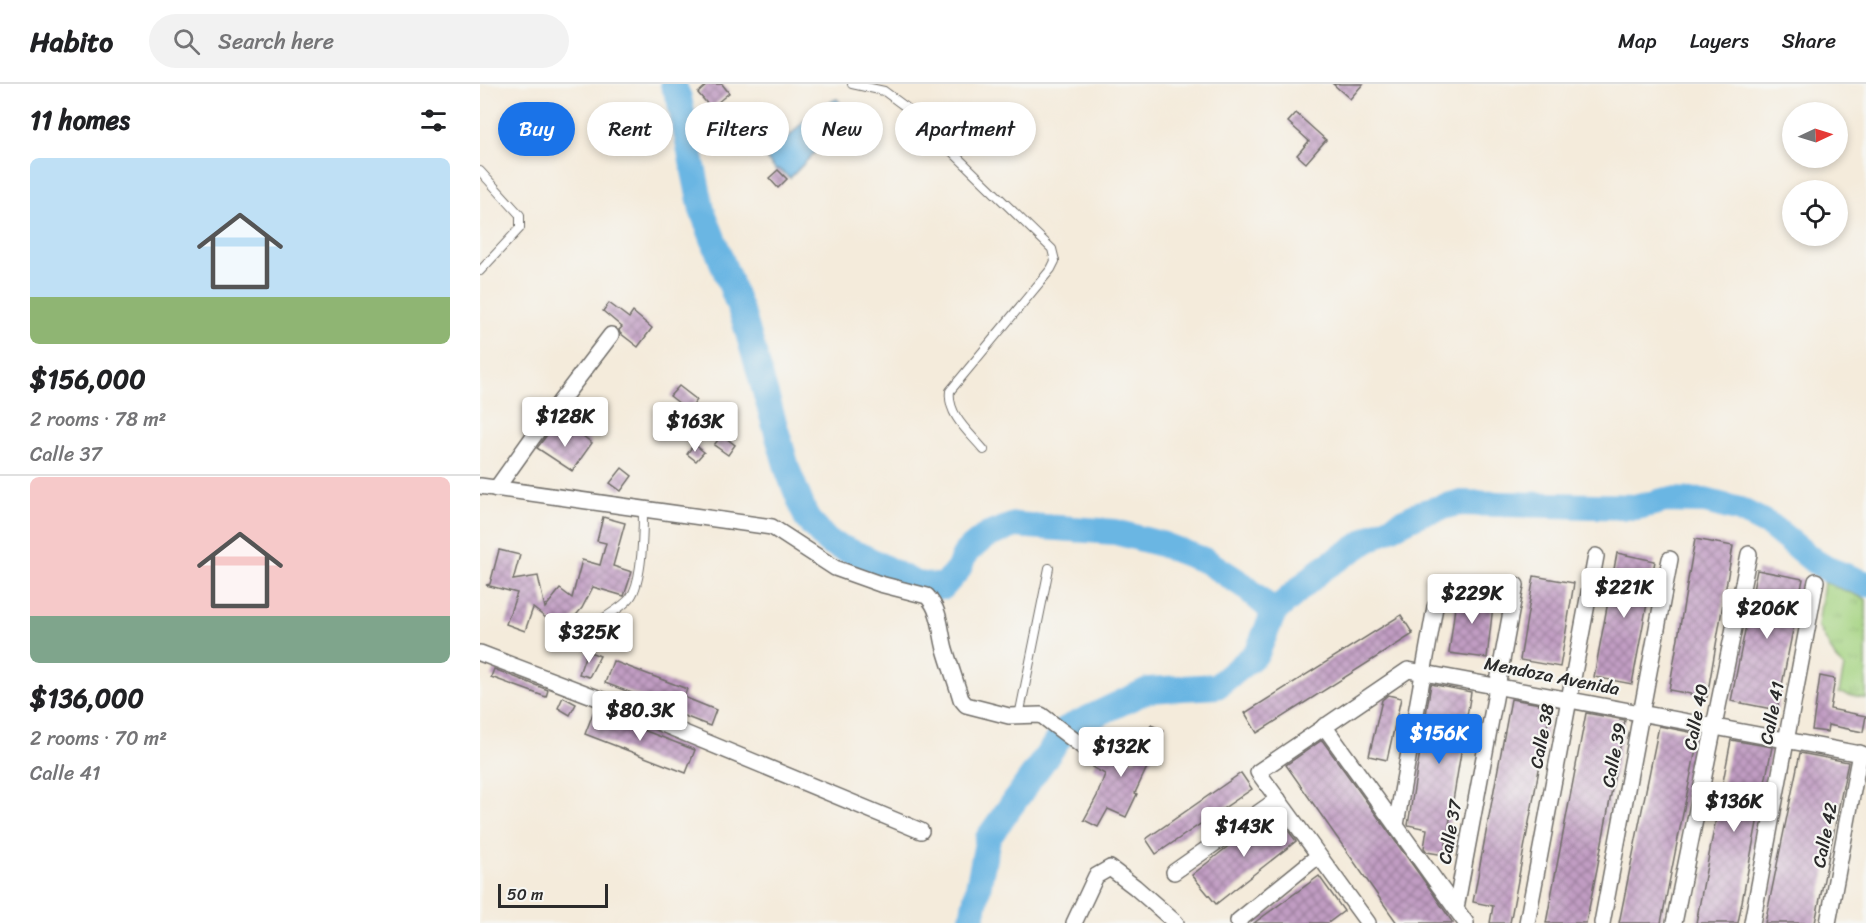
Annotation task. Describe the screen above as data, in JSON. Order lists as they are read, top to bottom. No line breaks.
{"streets":{"street":["Mendoza Avenida","Calle 41","Calle 40","Calle 38","Calle 39","Calle 37","Calle 42"]},"crossings":[["Mendoza Avenida","Calle 41"],["Mendoza Avenida","Calle 40"],["Mendoza Avenida","Calle 38"],["Mendoza Avenida","Calle 39"],["Mendoza Avenida","Calle 37"],["Mendoza Avenida","Calle 42"]],"scale_bar":"50 m","north":"right","page":{"header":"Habito","search":"Search here","nav":["Map","Layers","Share"],"heading":"11 homes","chip":["Buy","Rent","Filters","New","Apartment"],"list":[{"name":"$156,000","note":"2 rooms · 78 m² · Calle 37"},{"name":"$136,000","note":"2 rooms · 70 m² · Calle 41"}],"price":["$128K","$163K","$221K","$229K","$206K","$325K","$80.3K","$156K","$132K","$136K","$143K"],"scale":"50 m"}}
